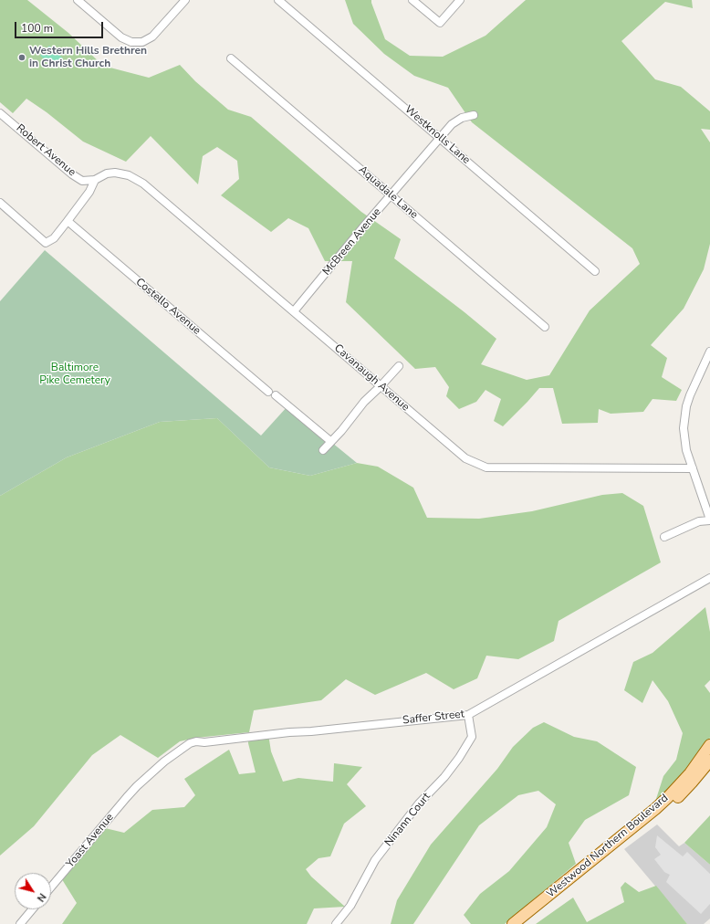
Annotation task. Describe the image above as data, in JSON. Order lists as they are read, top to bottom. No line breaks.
{"streets":{"main road":["Westwood Northern Boulevard"],"street":["Westknolls Lane","Robert Avenue","Aquadale Lane","McBreen Avenue","Costello Avenue","Cavanaugh Avenue","Saffer Street","Ninann Court","Yoast Avenue"]},"crossings":[["Westknolls Lane","McBreen Avenue"],["Robert Avenue","Cavanaugh Avenue"],["Aquadale Lane","McBreen Avenue"],["McBreen Avenue","Cavanaugh Avenue"],["Saffer Street","Ninann Court"],["Saffer Street","Yoast Avenue"]],"parks":["Baltimore Pike Cemetery"],"places":["Western Hills Brethren in Christ Church"],"scale_bar":"100 m","north":"bottom right"}
